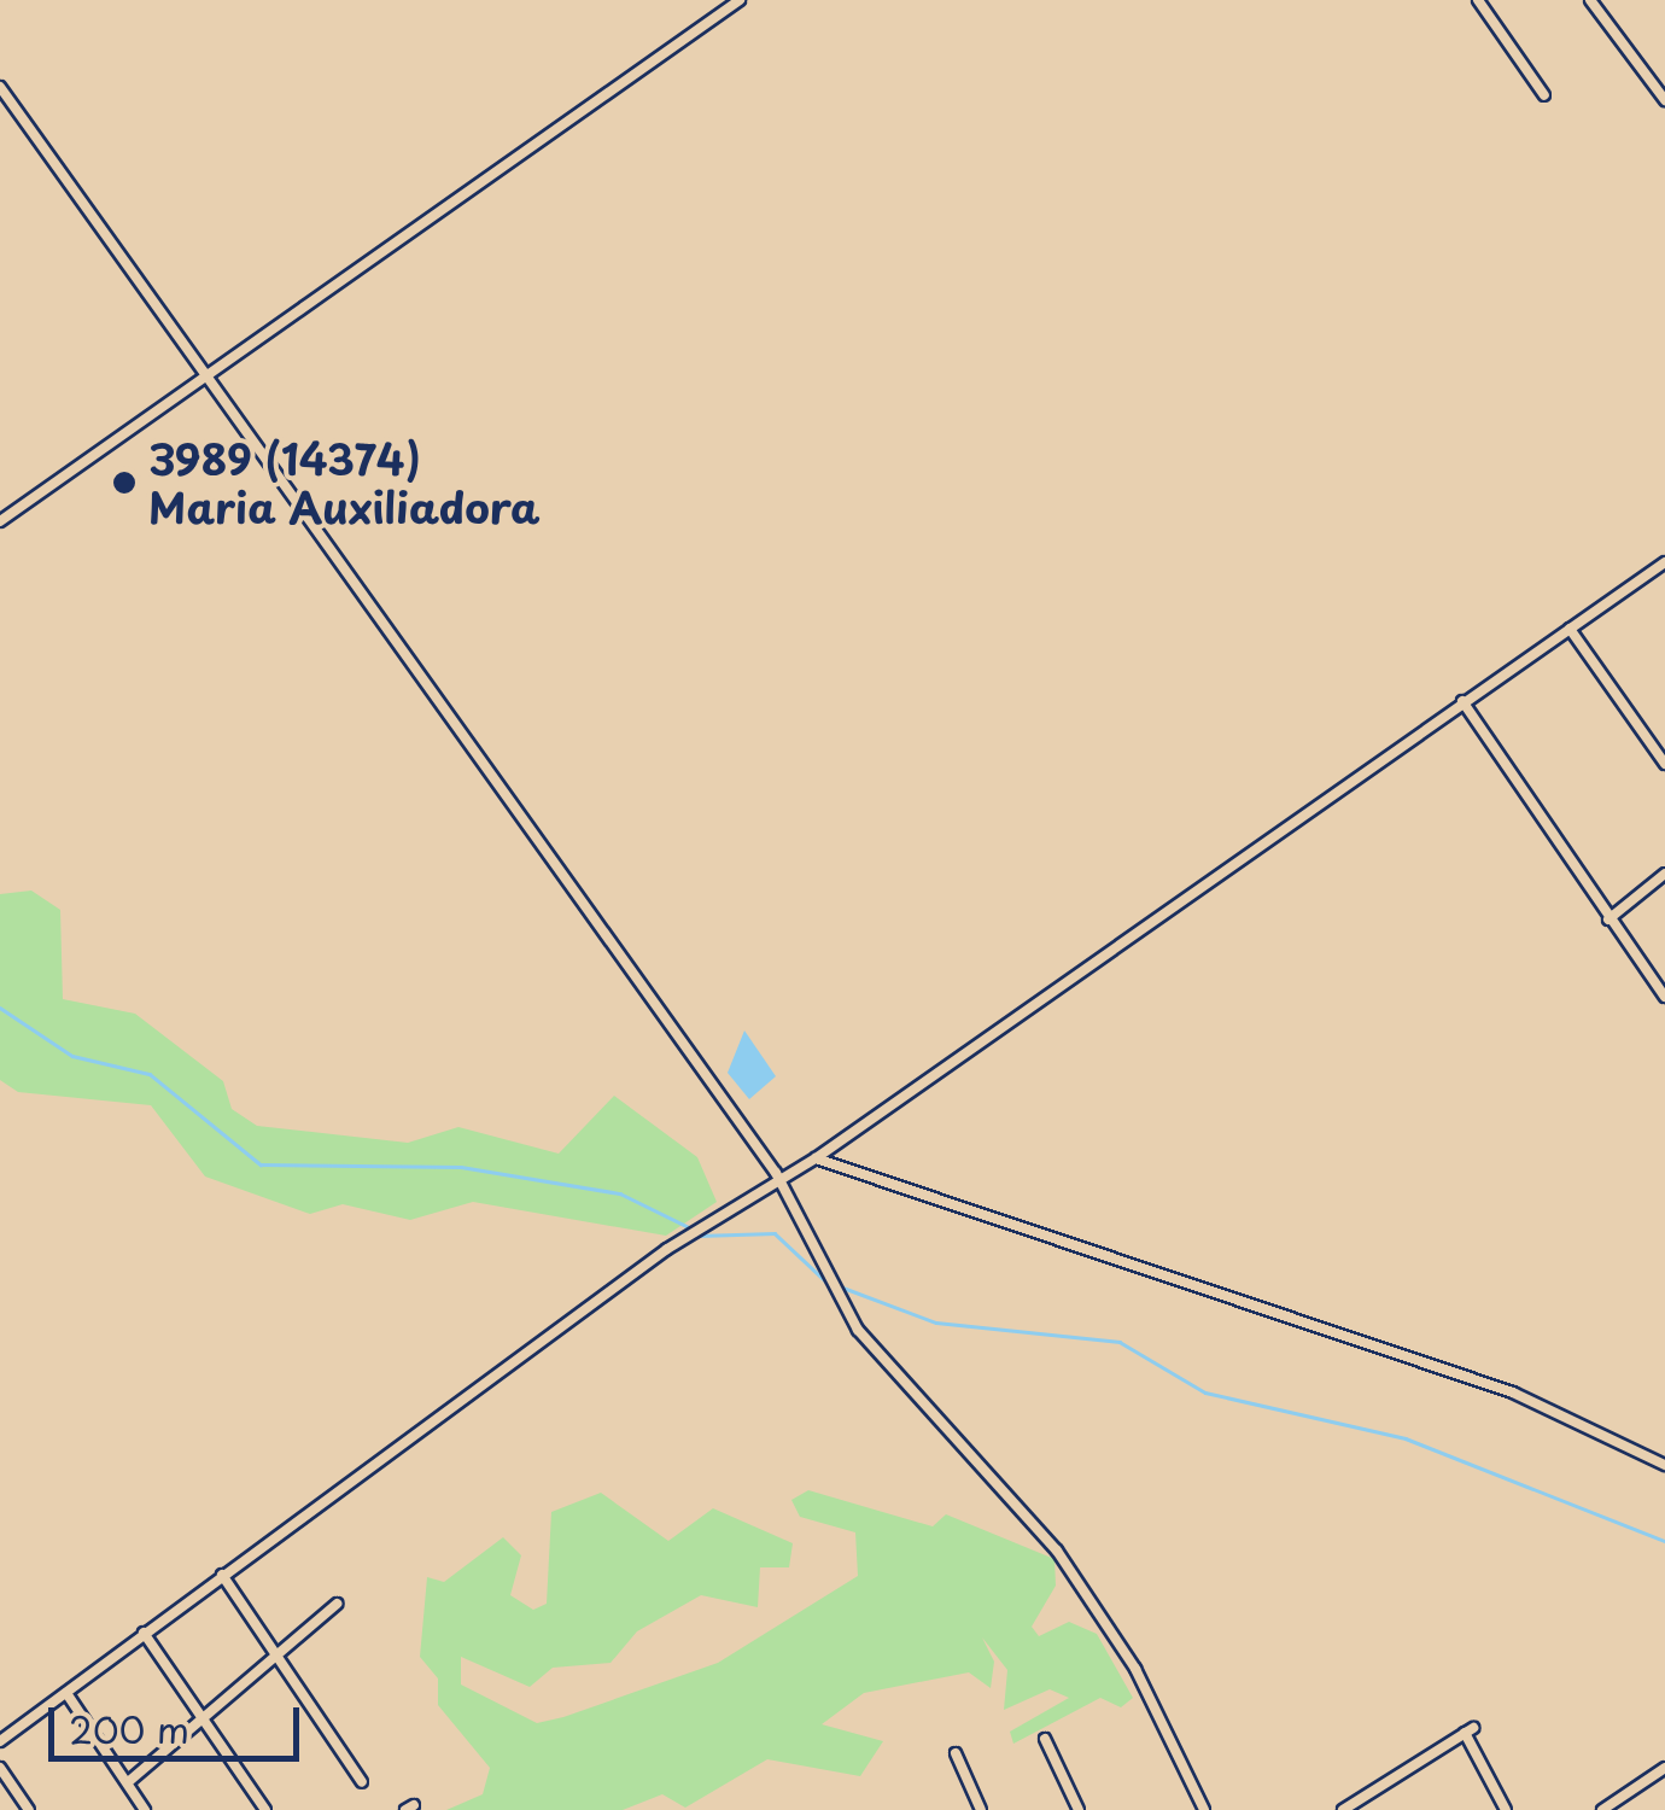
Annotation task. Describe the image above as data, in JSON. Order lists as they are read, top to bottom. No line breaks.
{"places":["3989 (14374) Maria Auxiliadora"],"scale_bar":"200 m"}
